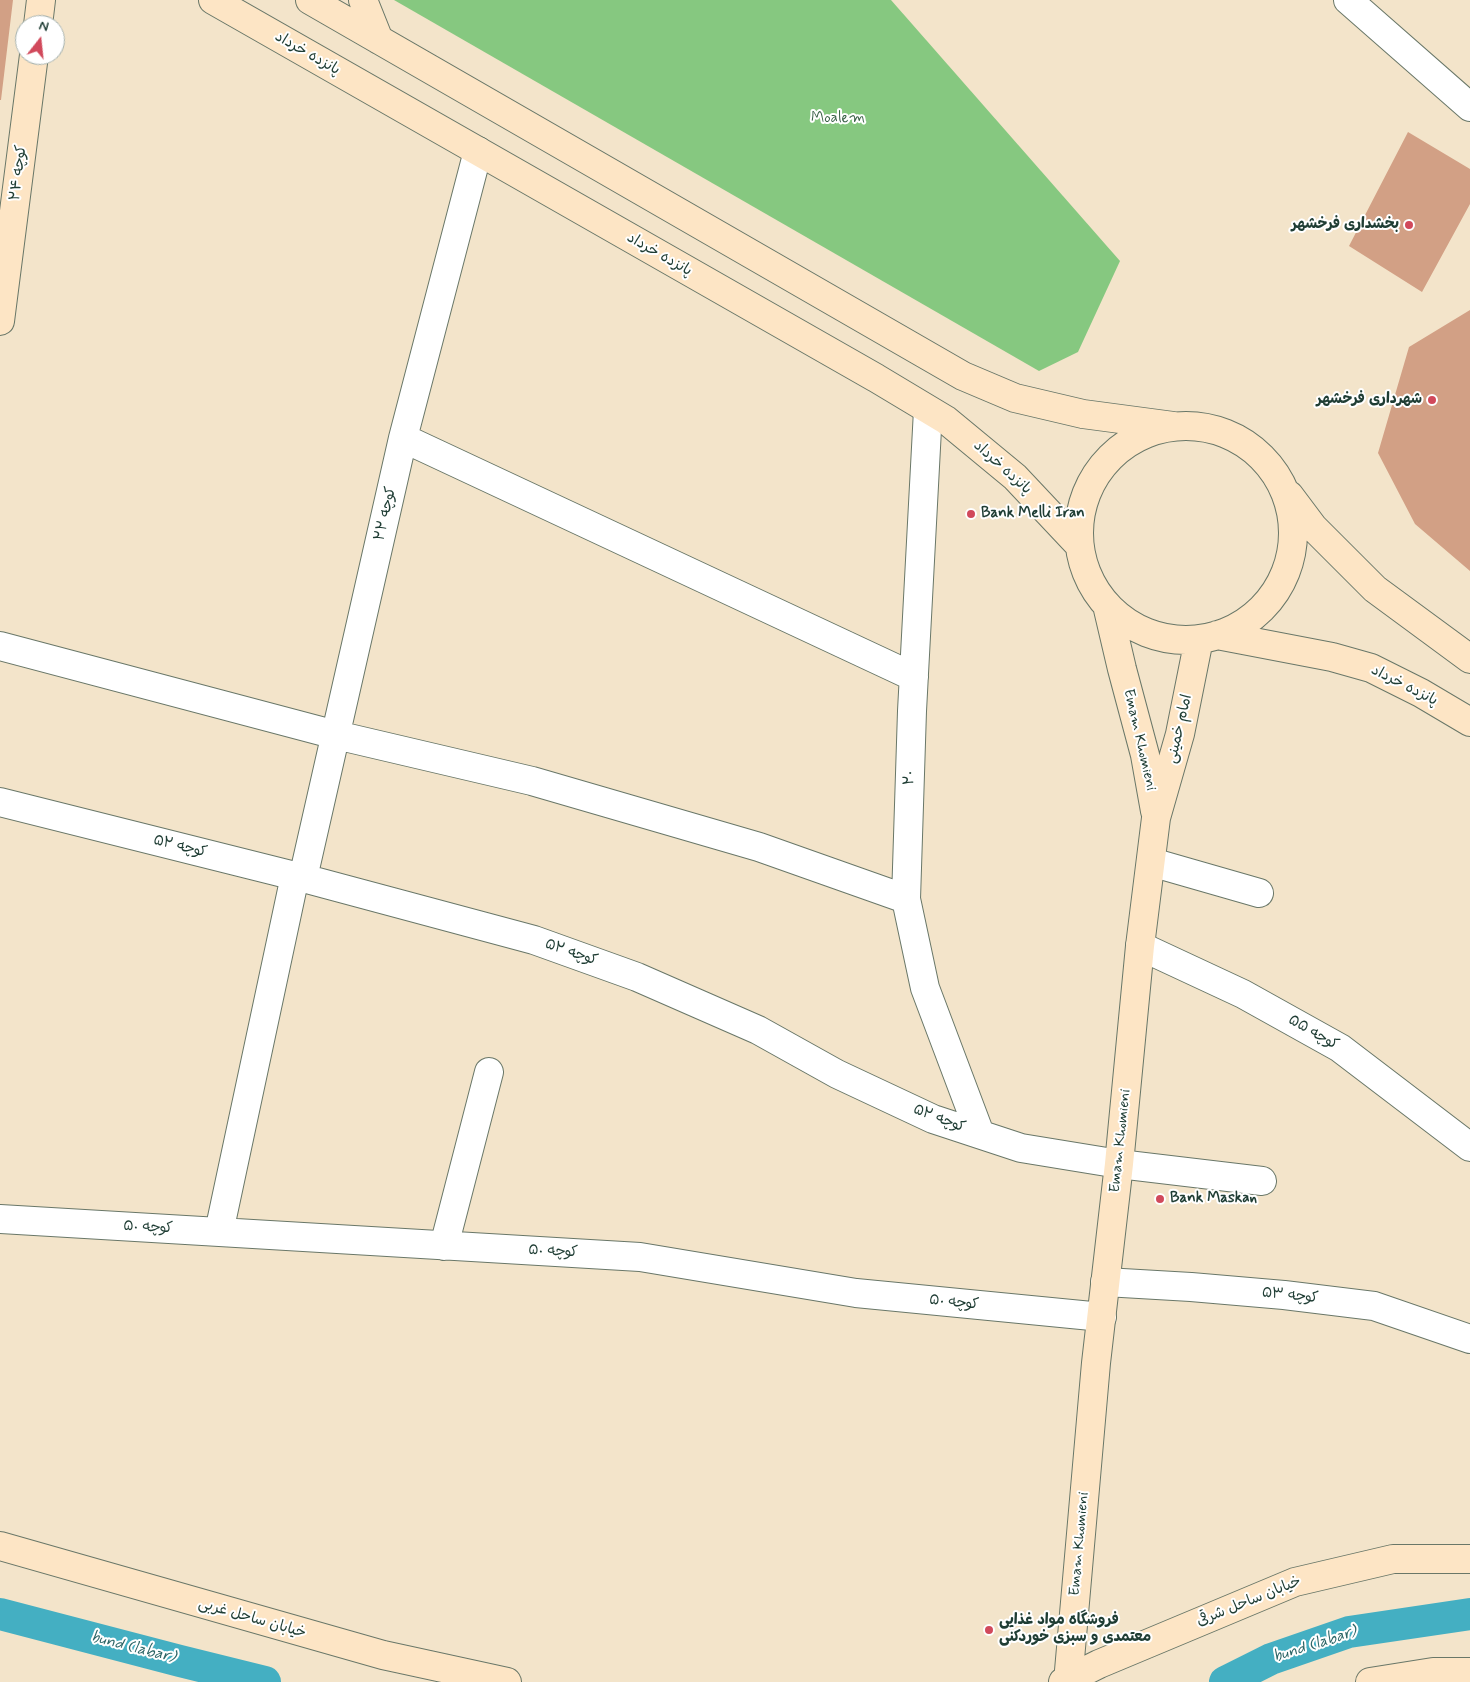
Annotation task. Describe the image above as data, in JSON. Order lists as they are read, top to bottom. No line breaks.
{"streets":{"main road":["پانزده خرداد","کوچه ۲۴","امام خمینی","Emam Khomieni","خیابان ساحل شرقی","خیابان ساحل غربی"],"street":["کوچه ۲۲","۲۰","کوچه ۵۲","کوچه ۵۵","کوچه ۵۰","کوچه ۵۳"]},"crossings":[["پانزده خرداد","کوچه ۲۲"],["پانزده خرداد","امام خمینی"],["پانزده خرداد","Emam Khomieni"],["پانزده خرداد","۲۰"],["کوچه ۲۲","کوچه ۵۲"],["کوچه ۲۲","کوچه ۵۰"],["امام خمینی","Emam Khomieni"],["Emam Khomieni","کوچه ۵۲"],["Emam Khomieni","کوچه ۵۵"],["Emam Khomieni","کوچه ۵۰"],["Emam Khomieni","کوچه ۵۳"],["Emam Khomieni","خیابان ساحل شرقی"],["۲۰","کوچه ۵۲"]],"water":["bund (labar)"],"parks":["Moalem"],"places":["بخشداری فرخشهر","شهرداری فرخشهر","Bank Melli Iran","Bank Maskan","فروشگاه مواد غذایی معتمدی و سبزی خوردکنی"],"north":"top"}
